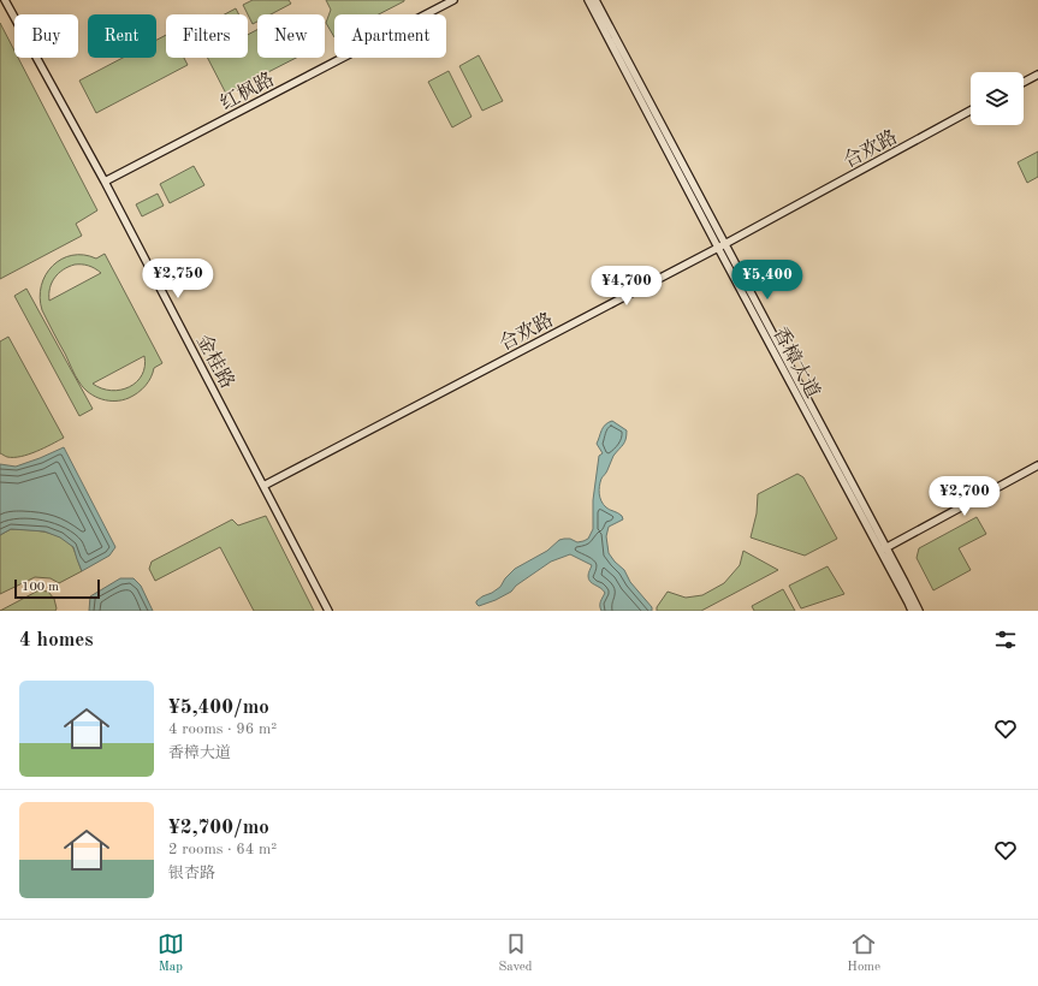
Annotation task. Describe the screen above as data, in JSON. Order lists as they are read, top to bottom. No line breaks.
{"streets":{"street":["红枫路","合欢路","金桂路","香樟大道"]},"crossings":[["红枫路","金桂路"],["合欢路","金桂路"],["合欢路","香樟大道"]],"scale_bar":"100 m","page":{"chip":["Buy","Rent","Filters","New","Apartment"],"price":["¥2,750","¥5,400","¥4,700","¥2,700"],"scale":"100 m","heading":"4 homes","list":[{"name":"¥5,400/mo","note":"4 rooms · 96 m² · 香樟大道"},{"name":"¥2,700/mo","note":"2 rooms · 64 m² · 银杏路"}],"tabs":["Map","Saved","Home"]}}
